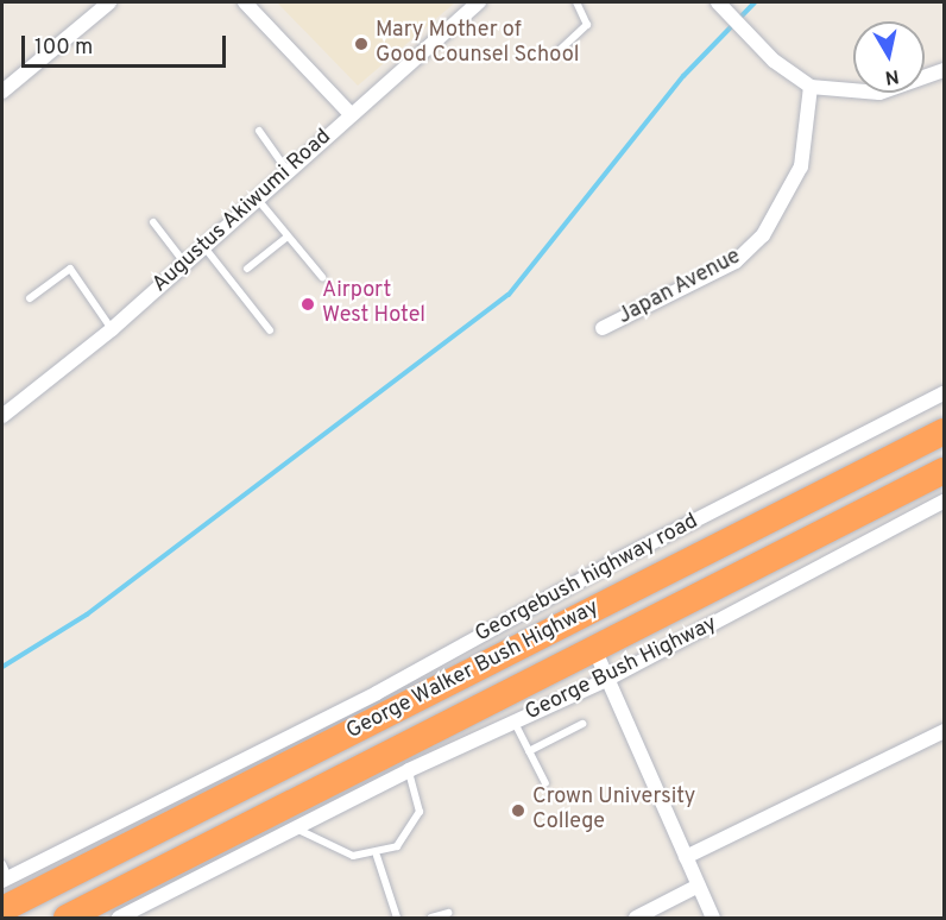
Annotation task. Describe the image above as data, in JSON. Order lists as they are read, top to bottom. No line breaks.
{"streets":{"highway":["George Walker Bush Highway"],"street":["Augustus Akiwumi Road","Japan Avenue","Georgebush highway road","George Bush Highway"]},"crossings":[["George Bush Highway","George Walker Bush Highway"]],"places":["Mary Mother of Good Counsel School","Airport West Hotel","Crown University College"],"scale_bar":"100 m","north":"bottom"}
